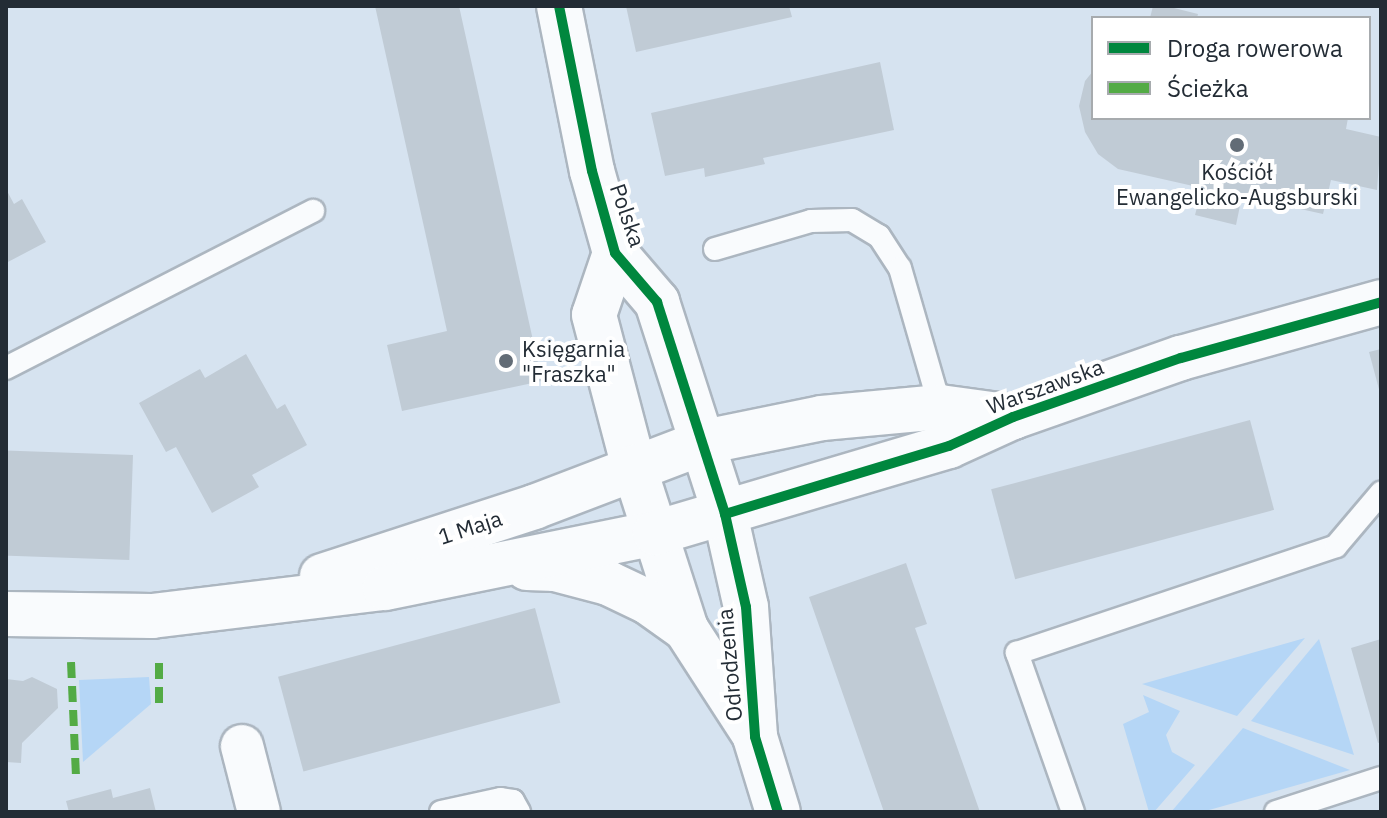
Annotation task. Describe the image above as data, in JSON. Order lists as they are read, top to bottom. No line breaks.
{"streets":{"main road":["Polska","Warszawska","1 Maja","Odrodzenia"]},"crossings":[["Polska","Warszawska"],["Polska","1 Maja"],["Polska","Odrodzenia"],["Warszawska","1 Maja"],["Warszawska","Odrodzenia"],["1 Maja","Odrodzenia"]],"places":["Kościół Ewangelicko-Augsburski","Księgarnia \"Fraszka\""],"legend":["Droga rowerowa","Ścieżka"]}
